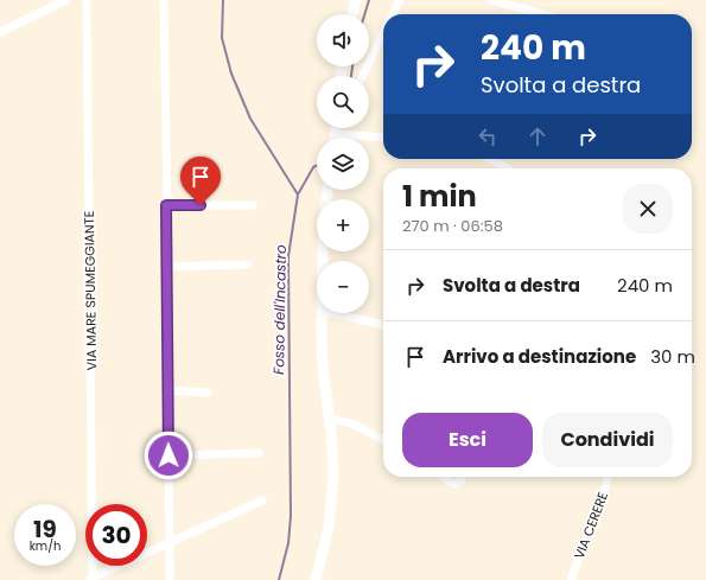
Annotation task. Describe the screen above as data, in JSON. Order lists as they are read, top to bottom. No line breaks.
{"streets":{"street":["VIA MARE SPUMEGGIANTE","VIA CERERE"]},"water":["Fosso dell'Incastro"],"page":{"map_buttons":["+","−"],"turn":["240 m","Svolta a destra"],"heading":["1 min","270 m · 06:58"],"list":[{"name":"Svolta a destra","value":"240 m"},{"name":"Arrivo a destinazione","value":"30 m"}],"buttons":["Esci","Condividi"],"speed":"19 km/h","limit":"30"}}
